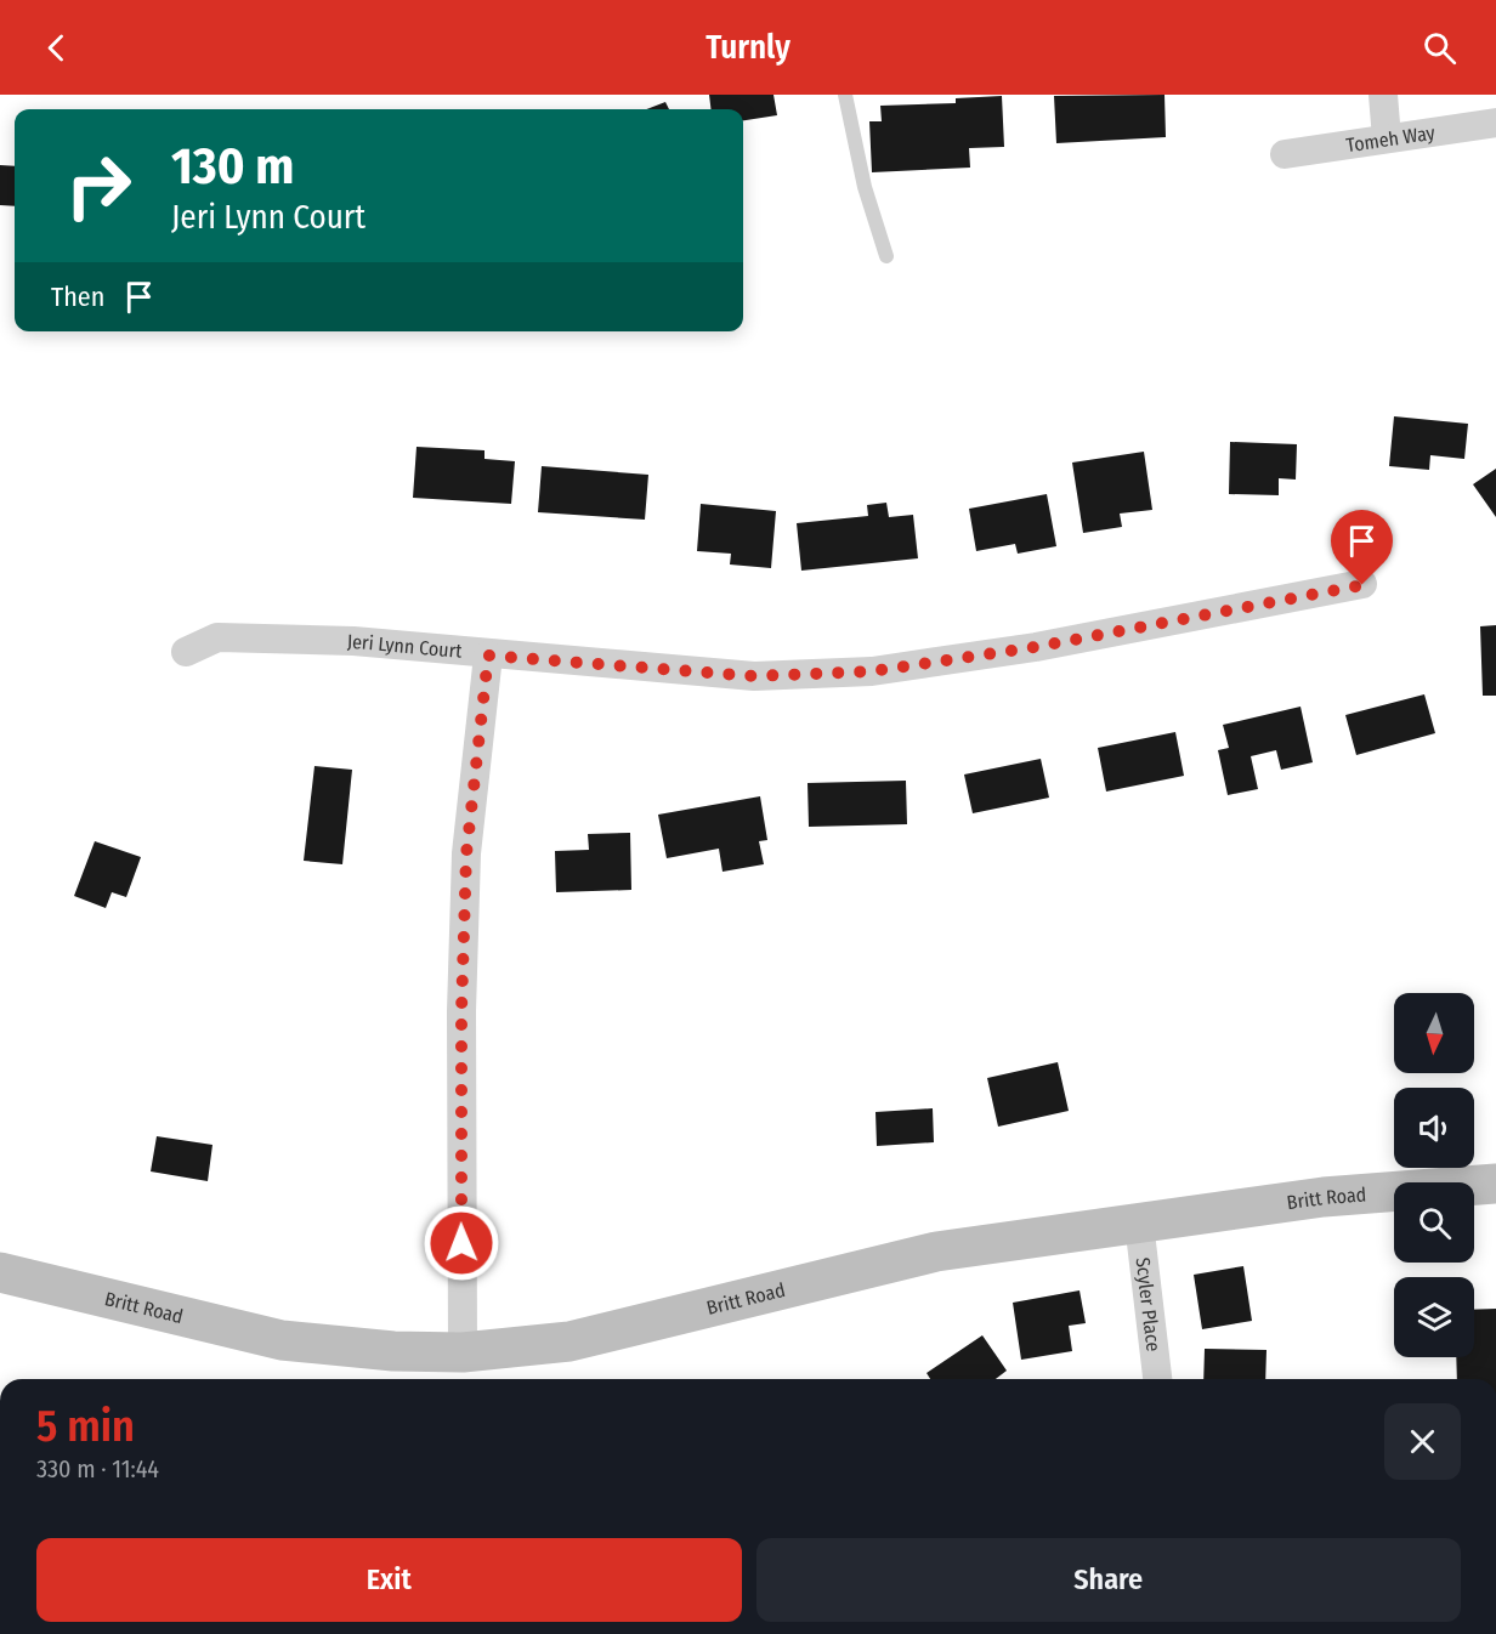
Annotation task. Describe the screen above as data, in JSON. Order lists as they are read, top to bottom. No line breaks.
{"streets":{"street":["Tomeh Way","Jeri Lynn Court","Britt Road","Scyler Place"]},"crossings":[["Britt Road","Scyler Place"]],"north":"bottom","page":{"header":"Turnly","turn":["130 m","Jeri Lynn Court"],"then":"Then","heading":["5 min","330 m · 11:44"],"buttons":["Exit","Share"]}}
